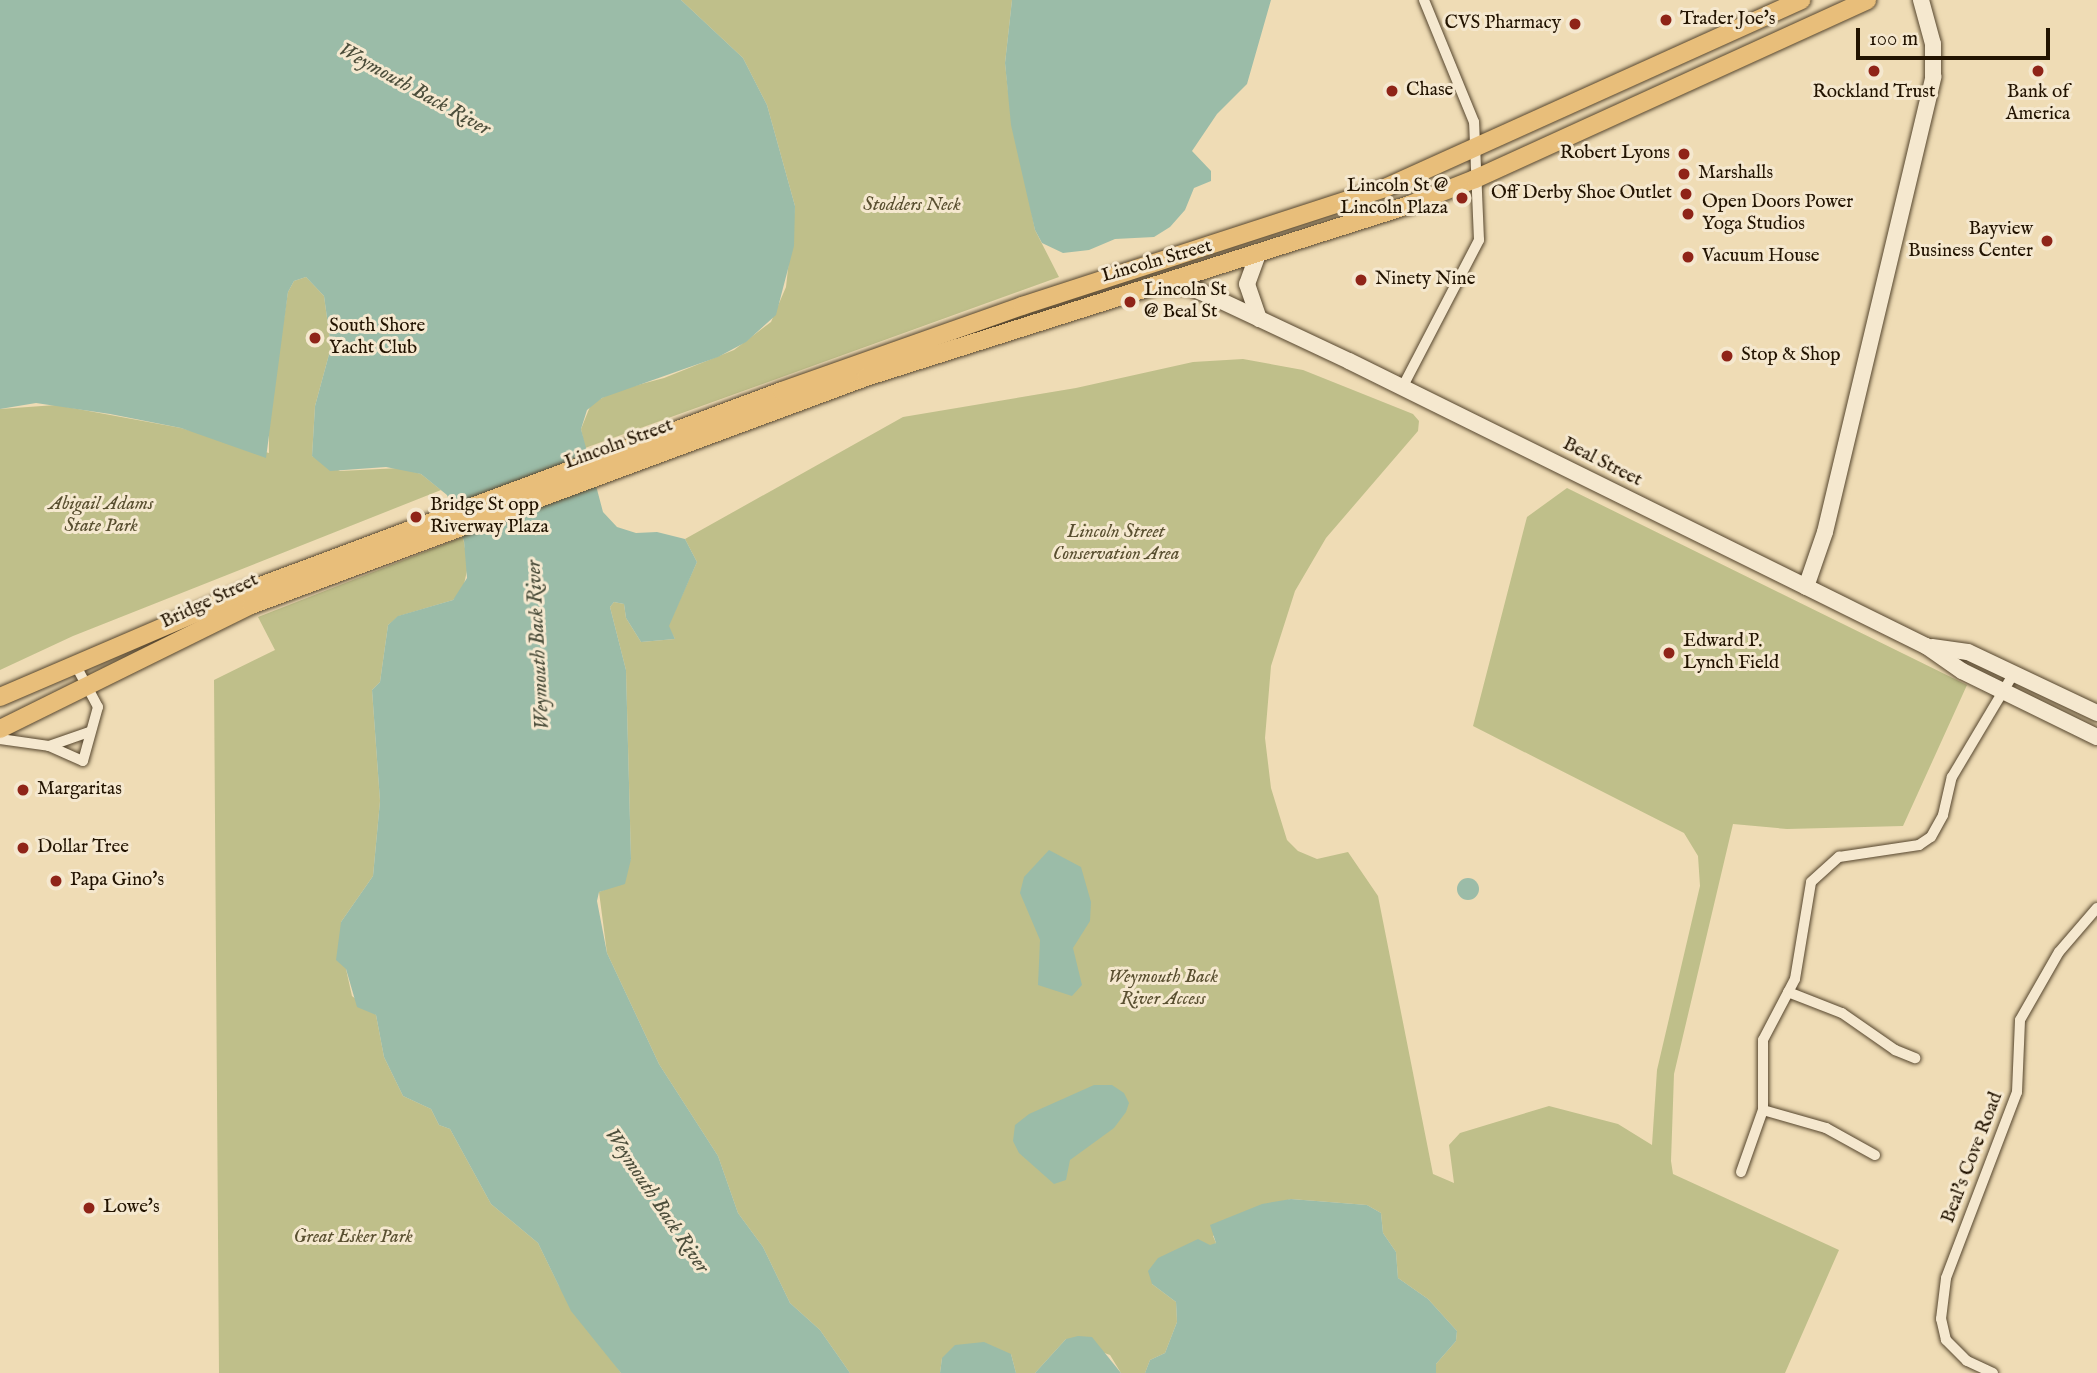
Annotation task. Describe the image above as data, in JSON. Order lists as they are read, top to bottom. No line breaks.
{"streets":{"main road":["Lincoln Street","Bridge Street"],"street":["Beal Street","Beal's Cove Road"]},"crossings":[["Lincoln Street","Beal Street"],["Lincoln Street","Bridge Street"]],"water":["Weymouth Back River"],"parks":["Stodders Neck","Abigail Adams State Park","Lincoln Street Conservation Area","Weymouth Back River Access","Great Esker Park"],"places":["Trader Joe's","CVS Pharmacy","Rockland Trust","Bank of America","Chase","Robert Lyons","Marshalls","Off Derby Shoe Outlet","Lincoln St @ Lincoln Plaza","Open Doors Power Yoga Studios","Bayview Business Center","Vacuum House","Ninety Nine","Lincoln St @ Beal St","South Shore Yacht Club","Stop & Shop","Bridge St opp Riverway Plaza","Edward P. Lynch Field","Margaritas","Dollar Tree","Papa Gino's","Lowe's"],"scale_bar":"100 m"}
